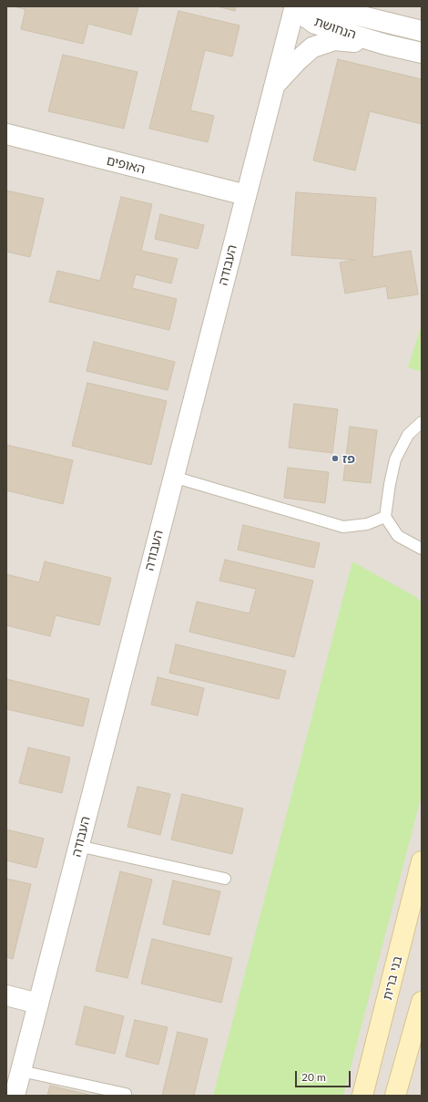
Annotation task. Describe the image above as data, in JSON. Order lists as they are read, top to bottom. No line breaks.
{"streets":{"main road":["בני ברית"],"street":["הנחושת","האופים","העבודה"]},"crossings":[["הנחושת","העבודה"],["האופים","העבודה"]],"places":["פז"],"scale_bar":"20 m"}
